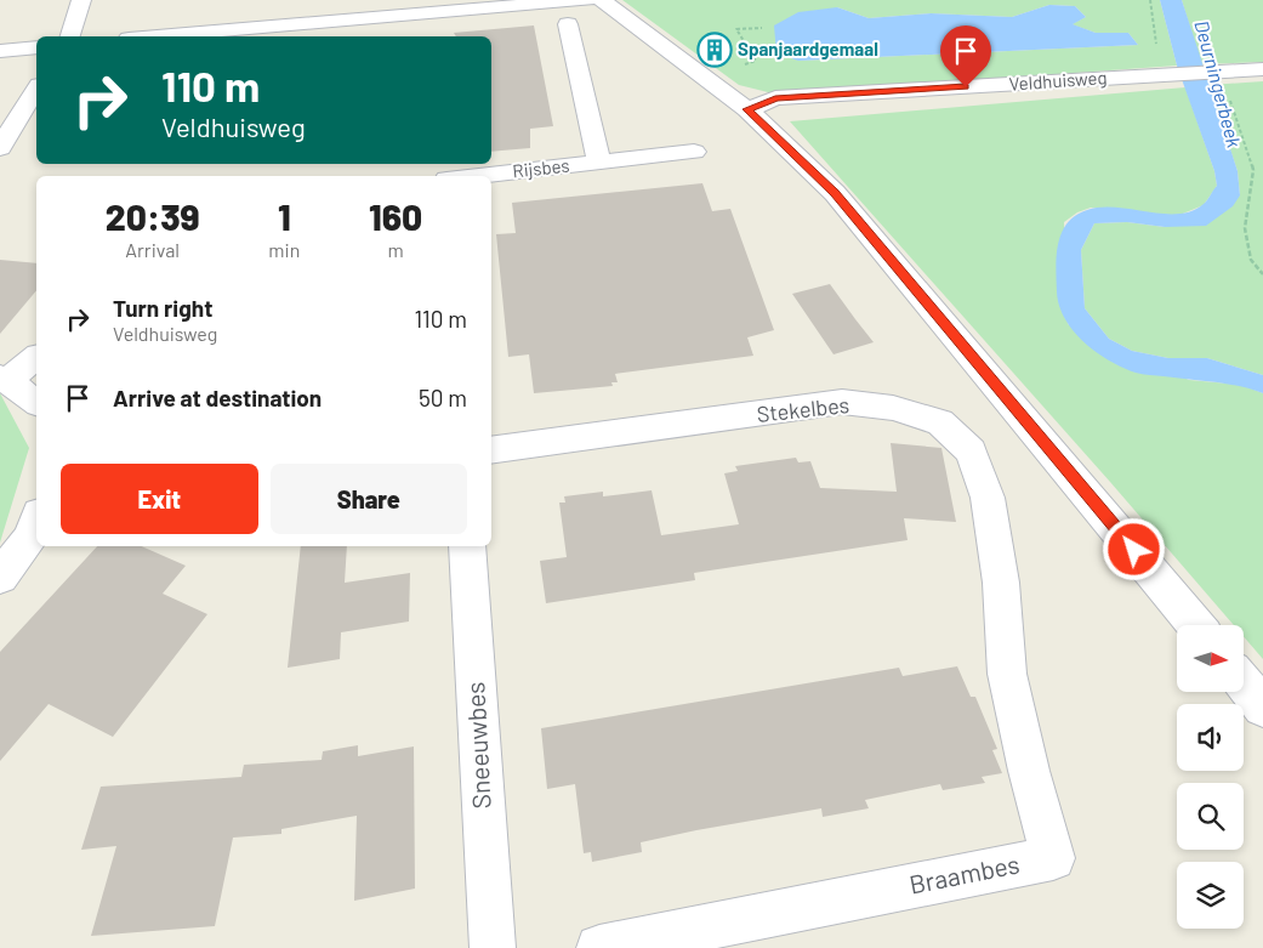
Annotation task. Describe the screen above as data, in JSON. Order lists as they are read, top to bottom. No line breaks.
{"streets":{"street":["Veldhuisweg","Rijsbes","Stekelbes","Sneeuwbes","Braambes"]},"crossings":[["Stekelbes","Braambes"]],"water":["Deurningerbeek"],"places":{"building":["Spanjaardgemaal"]},"north":"right","page":{"turn":["110 m","Veldhuisweg"],"eta":["20:39","Arrival","1","min","160","m"],"list":[{"name":"Turn right","note":"Veldhuisweg","value":"110 m"},{"name":"Arrive at destination","value":"50 m"}],"buttons":["Exit","Share"]}}
